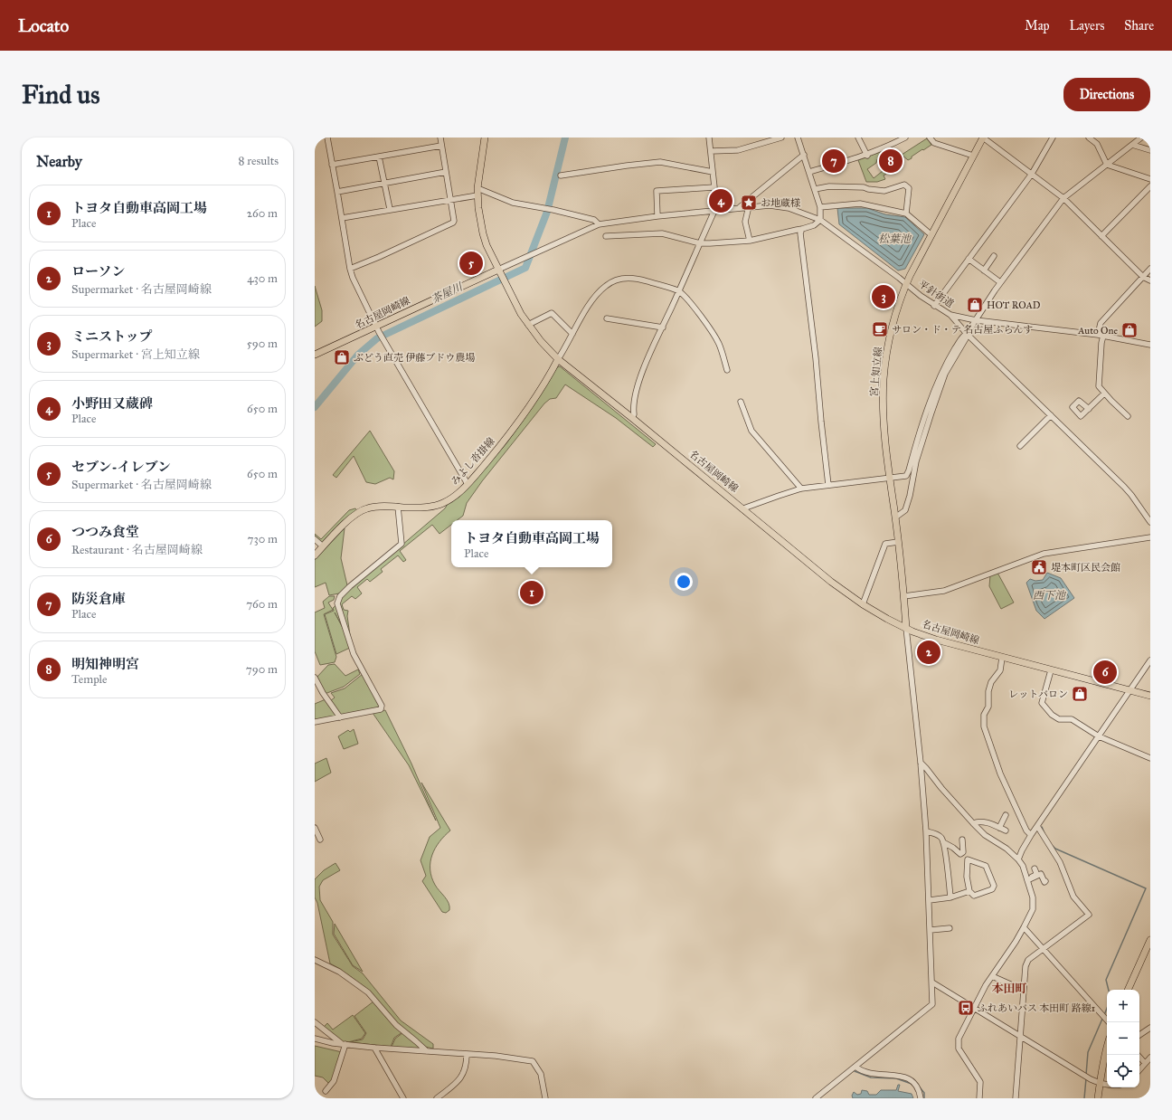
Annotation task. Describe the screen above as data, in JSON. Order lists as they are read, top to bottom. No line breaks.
{"streets":{"main road":["名古屋岡崎線","宮上知立線","みよし沓掛線"],"street":["平針街道"]},"crossings":[["平針街道","名古屋岡崎線"],["平針街道","宮上知立線"],["名古屋岡崎線","宮上知立線"],["名古屋岡崎線","みよし沓掛線"]],"districts":["本田町"],"water":["松葉池","茶屋川","西下池"],"places":{"place":["お地蔵様"],"shop":["HOT ROAD","Auto One","ぶどう直売 伊藤ブドウ農場","レットバロン"],"cafe":["サロン・ド・テ 名古屋ふらんす"],"public building":["堤本町区民会館"],"bus stop":["ふれあいバス 本田町 路線1"]},"page":{"header":"Locato","nav":["Map","Layers","Share"],"buttons":"Directions","title":"Find us","heading":["Nearby","8 results"],"pins":["7","8","4","5","3","1","2","6"],"list":[{"mark":"1","name":"トヨタ自動車高岡工場","note":"Place","value":"260 m"},{"mark":"2","name":"ローソン","note":"Supermarket · 名古屋岡崎線","value":"430 m"},{"mark":"3","name":"ミニストップ","note":"Supermarket · 宮上知立線","value":"590 m"},{"mark":"4","name":"小野田又蔵碑","note":"Place","value":"650 m"},{"mark":"5","name":"セブン-イレブン","note":"Supermarket · 名古屋岡崎線","value":"650 m"},{"mark":"6","name":"つつみ食堂","note":"Restaurant · 名古屋岡崎線","value":"730 m"},{"mark":"7","name":"防災倉庫","note":"Place","value":"760 m"},{"mark":"8","name":"明知神明宮","note":"Temple","value":"790 m"}],"popup":["トヨタ自動車高岡工場","Place"],"map_buttons":["+","−"]}}
